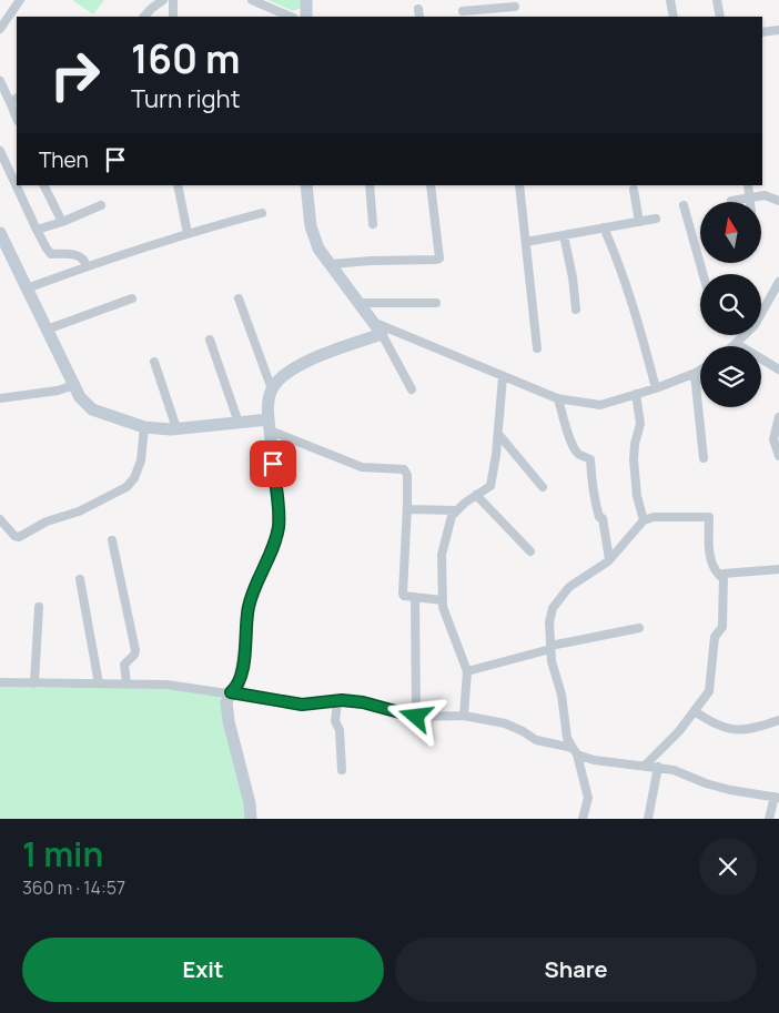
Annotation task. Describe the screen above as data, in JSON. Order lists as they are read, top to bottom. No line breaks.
{"north":"top","page":{"turn":["160 m","Turn right"],"then":"Then","heading":["1 min","360 m · 14:57"],"buttons":["Exit","Share"]}}
